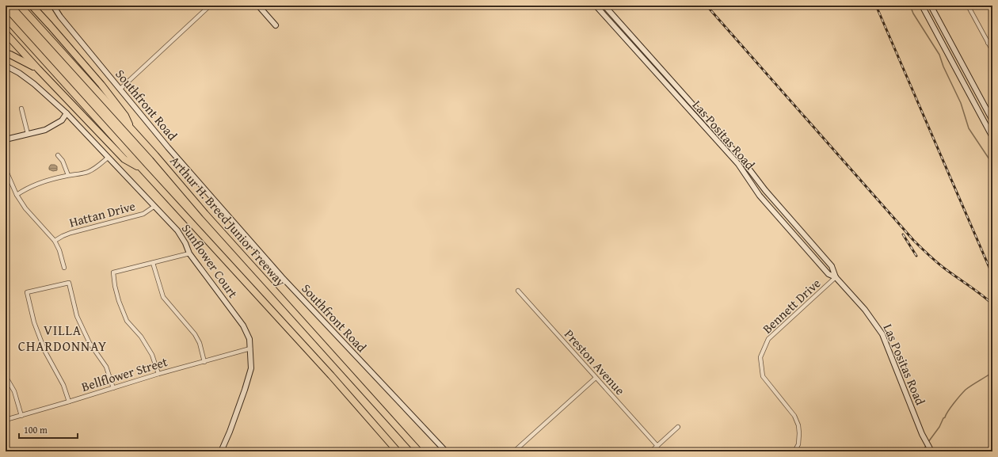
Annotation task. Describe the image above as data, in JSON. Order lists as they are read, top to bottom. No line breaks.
{"streets":{"highway":["Arthur H. Breed Junior Freeway"],"main road":["Southfront Road","Las Positas Road","Sunflower Court"],"street":["Hattan Drive","Bennett Drive","Preston Avenue","Bellflower Street"]},"crossings":[["Las Positas Road","Bennett Drive"],["Hattan Drive","Sunflower Court"],["Sunflower Court","Bellflower Street"]],"districts":["VILLA CHARDONNAY"],"scale_bar":"100 m"}
